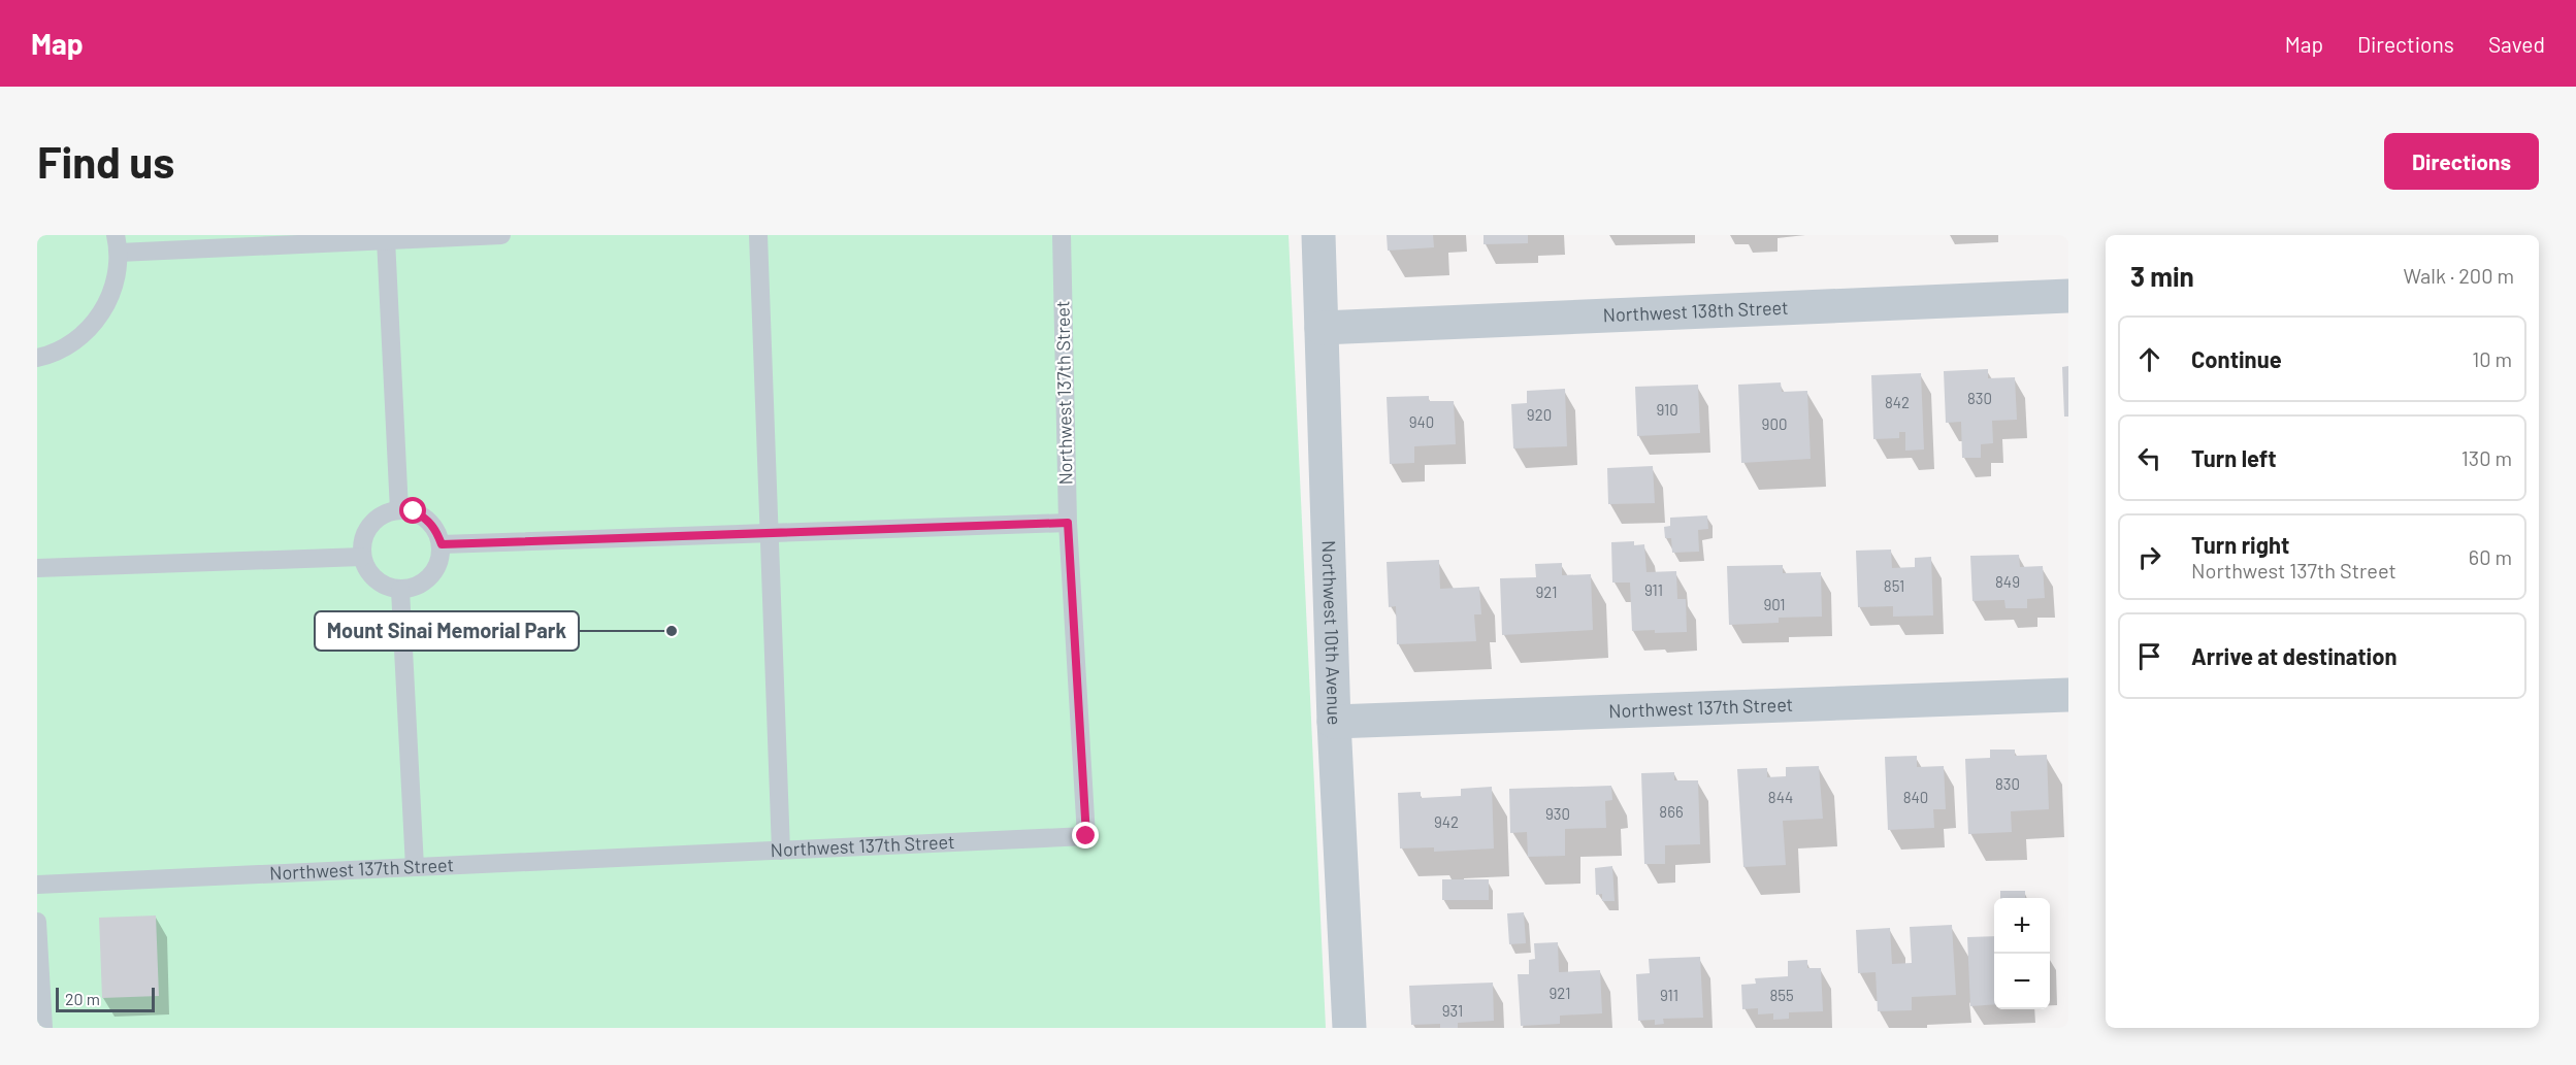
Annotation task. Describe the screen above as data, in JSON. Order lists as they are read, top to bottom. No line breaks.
{"streets":{"street":["Northwest 138th Street","Northwest 137th Street","Northwest 10th Avenue"]},"crossings":[["Northwest 138th Street","Northwest 10th Avenue"],["Northwest 137th Street","Northwest 10th Avenue"]],"places":["Mount Sinai Memorial Park"],"house_numbers":["830","842","910","920","940","900","849","851","911","921","901","830","844","840","866","930","942","921","911","855","931"],"scale_bar":"20 m","page":{"header":"Map","nav":["Map","Directions","Saved"],"buttons":"Directions","title":"Find us","heading":["3 min","Walk · 200 m"],"list":[["Continue","10 m"],["Turn left","130 m"],["Turn right","Northwest 137th Street","60 m"],"Arrive at destination"],"map_buttons":["+","−"],"scale":"20 m"}}
